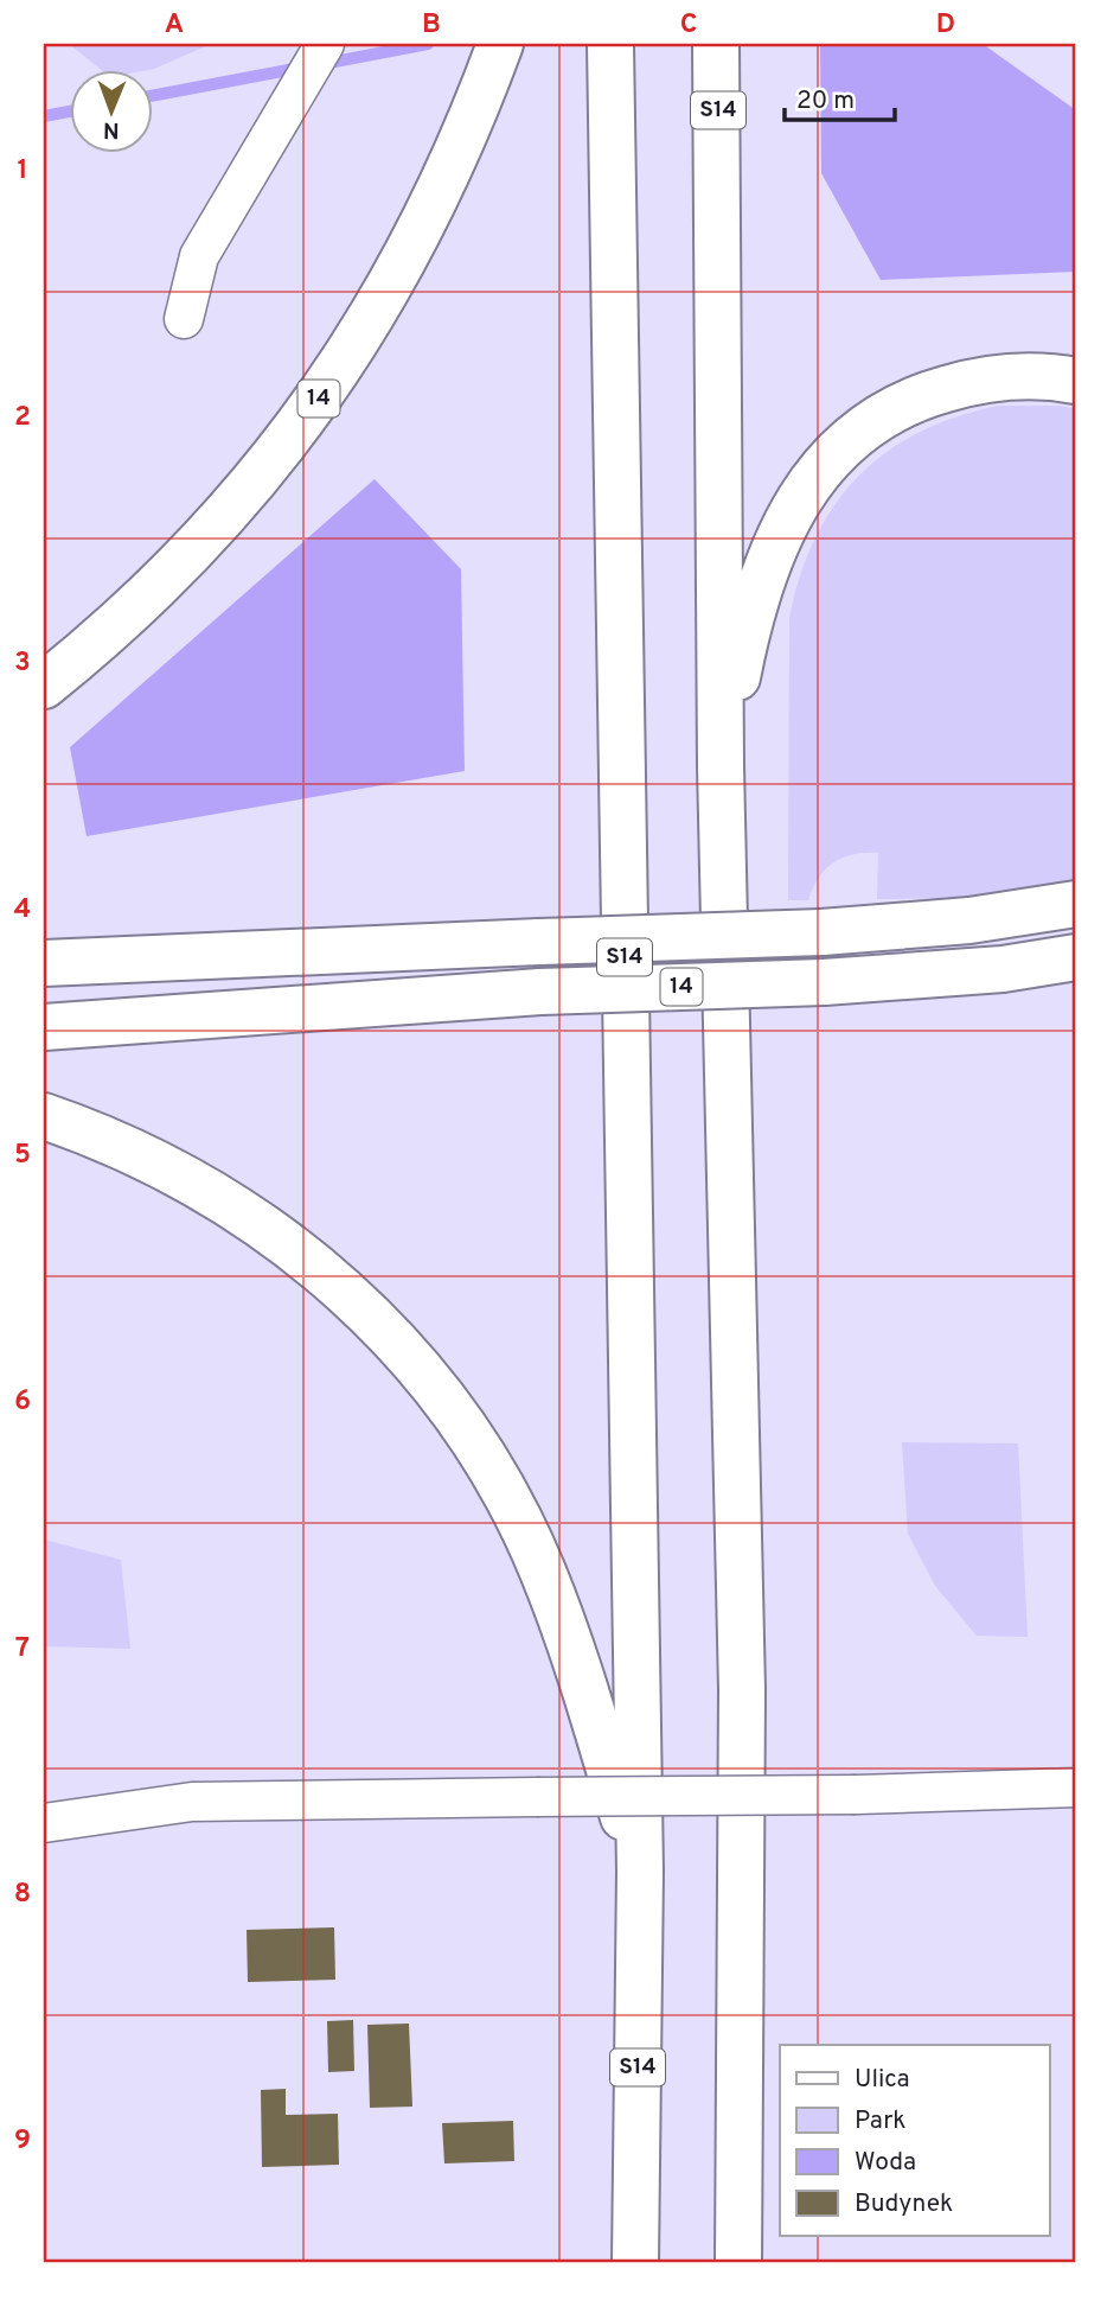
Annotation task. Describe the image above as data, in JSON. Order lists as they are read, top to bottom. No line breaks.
{"streets":{"highway":["S14","14"]},"legend":["Ulica","Park","Woda","Budynek"],"scale_bar":"20 m","north":"bottom","grid":{"columns":["A","B","C","D"],"rows":["1","2","3","4","5","6","7","8","9"]}}
